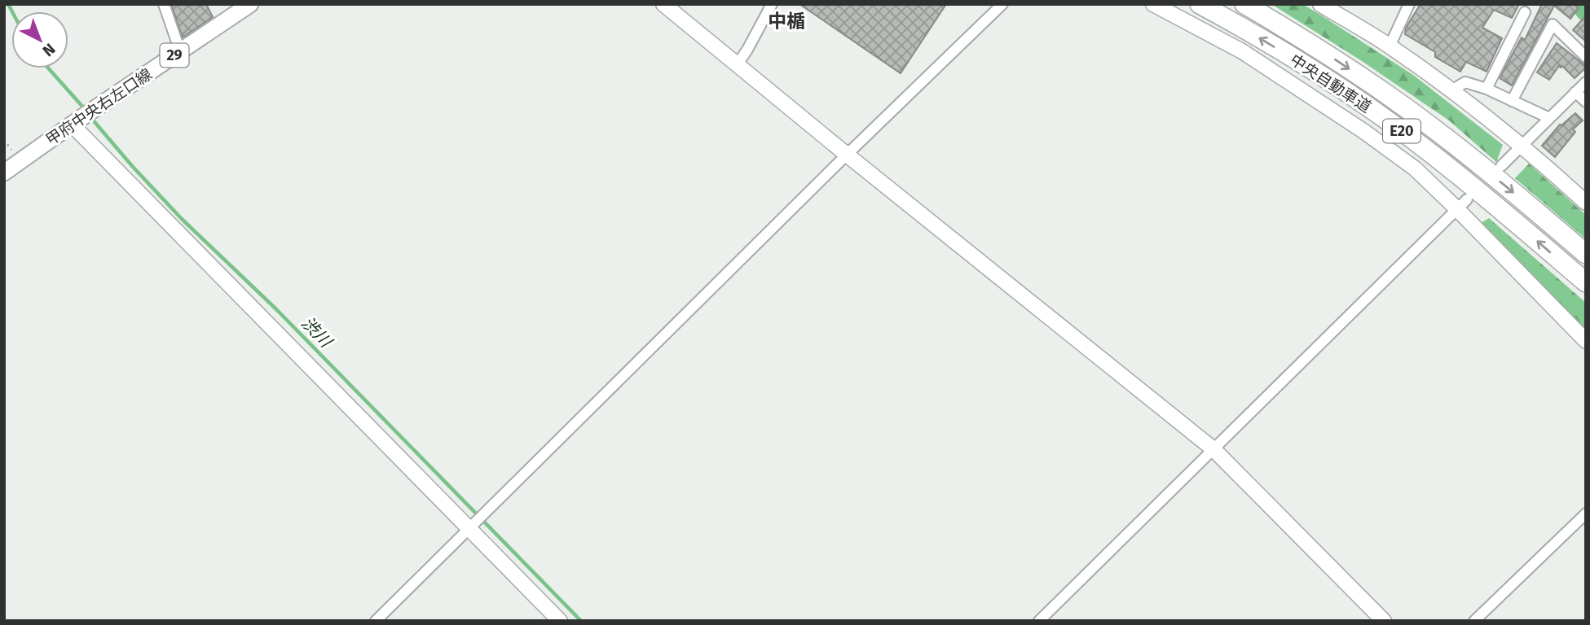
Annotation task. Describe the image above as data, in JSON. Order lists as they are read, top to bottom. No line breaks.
{"streets":{"highway":["中央自動車道","E20"],"main road":["29","甲府中央右左口線"]},"districts":["中楯"],"water":["渋川"],"north":"bottom right"}
